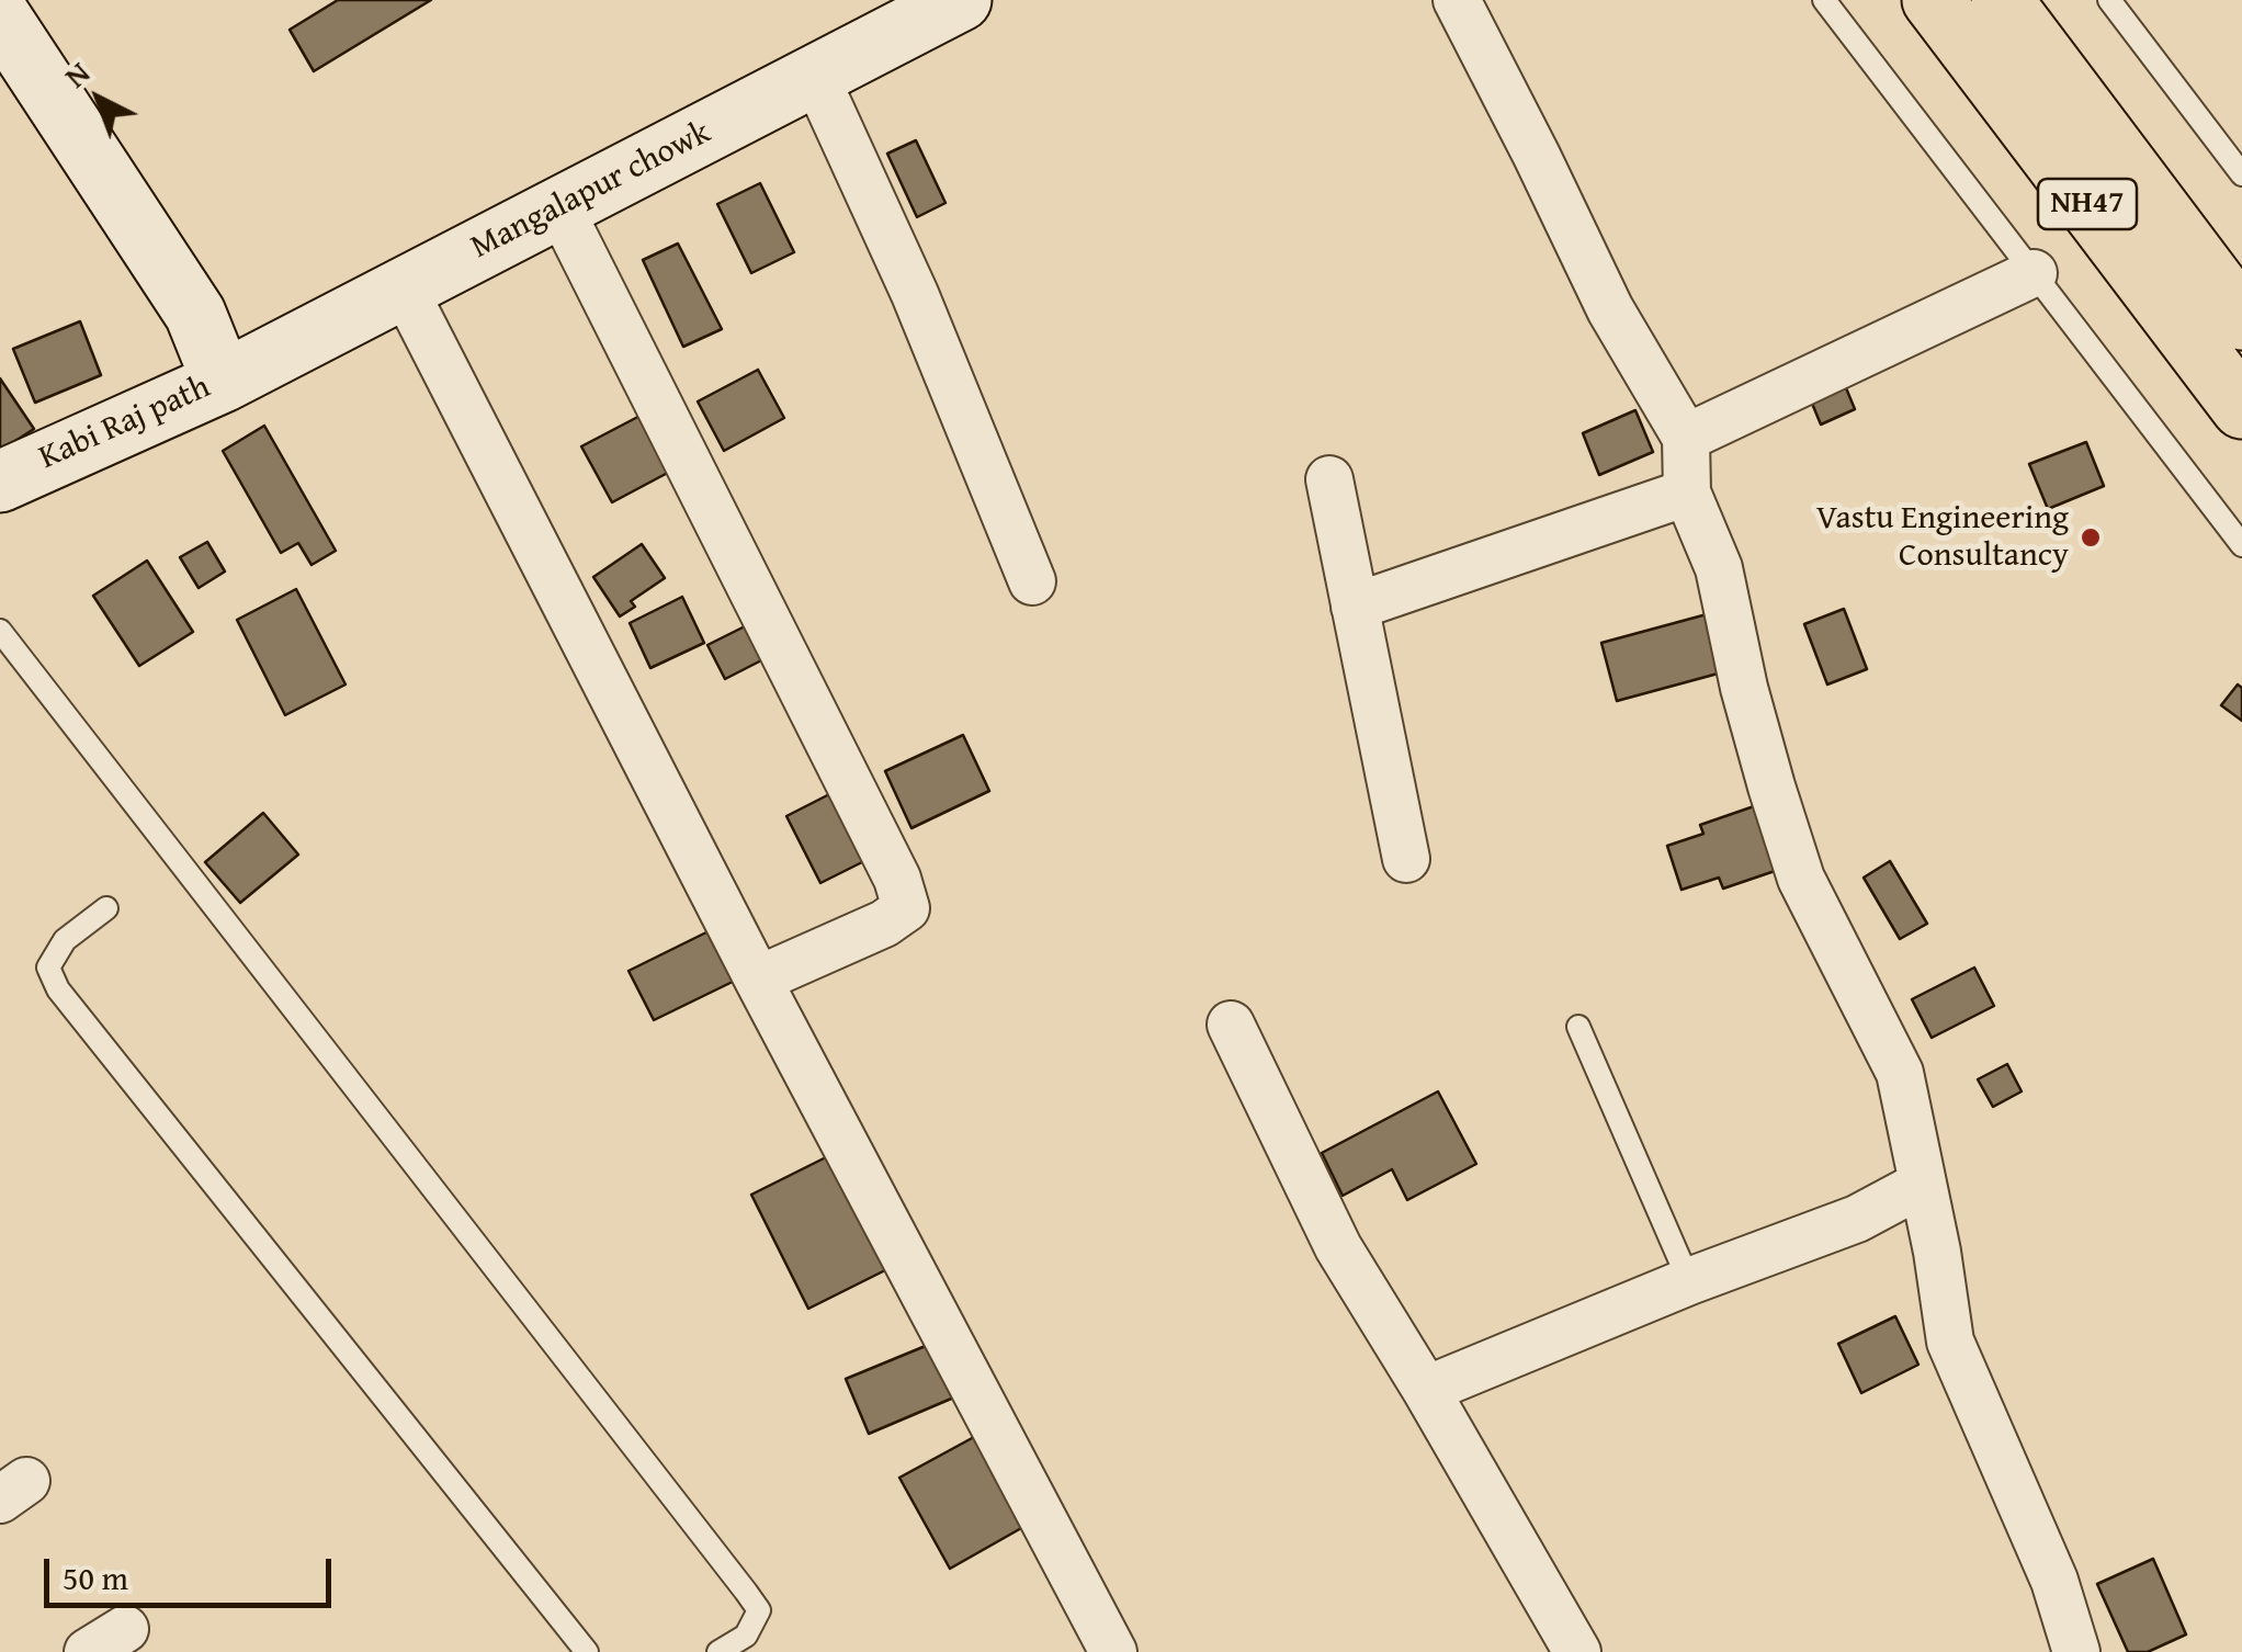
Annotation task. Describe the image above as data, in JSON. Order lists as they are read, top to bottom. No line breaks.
{"streets":{"highway":["NH47"],"street":["Mangalapur chowk","Kabi Raj path"]},"crossings":[["Mangalapur chowk","Kabi Raj path"]],"places":["Vastu Engineering Consultancy"],"scale_bar":"50 m","north":"top left"}
